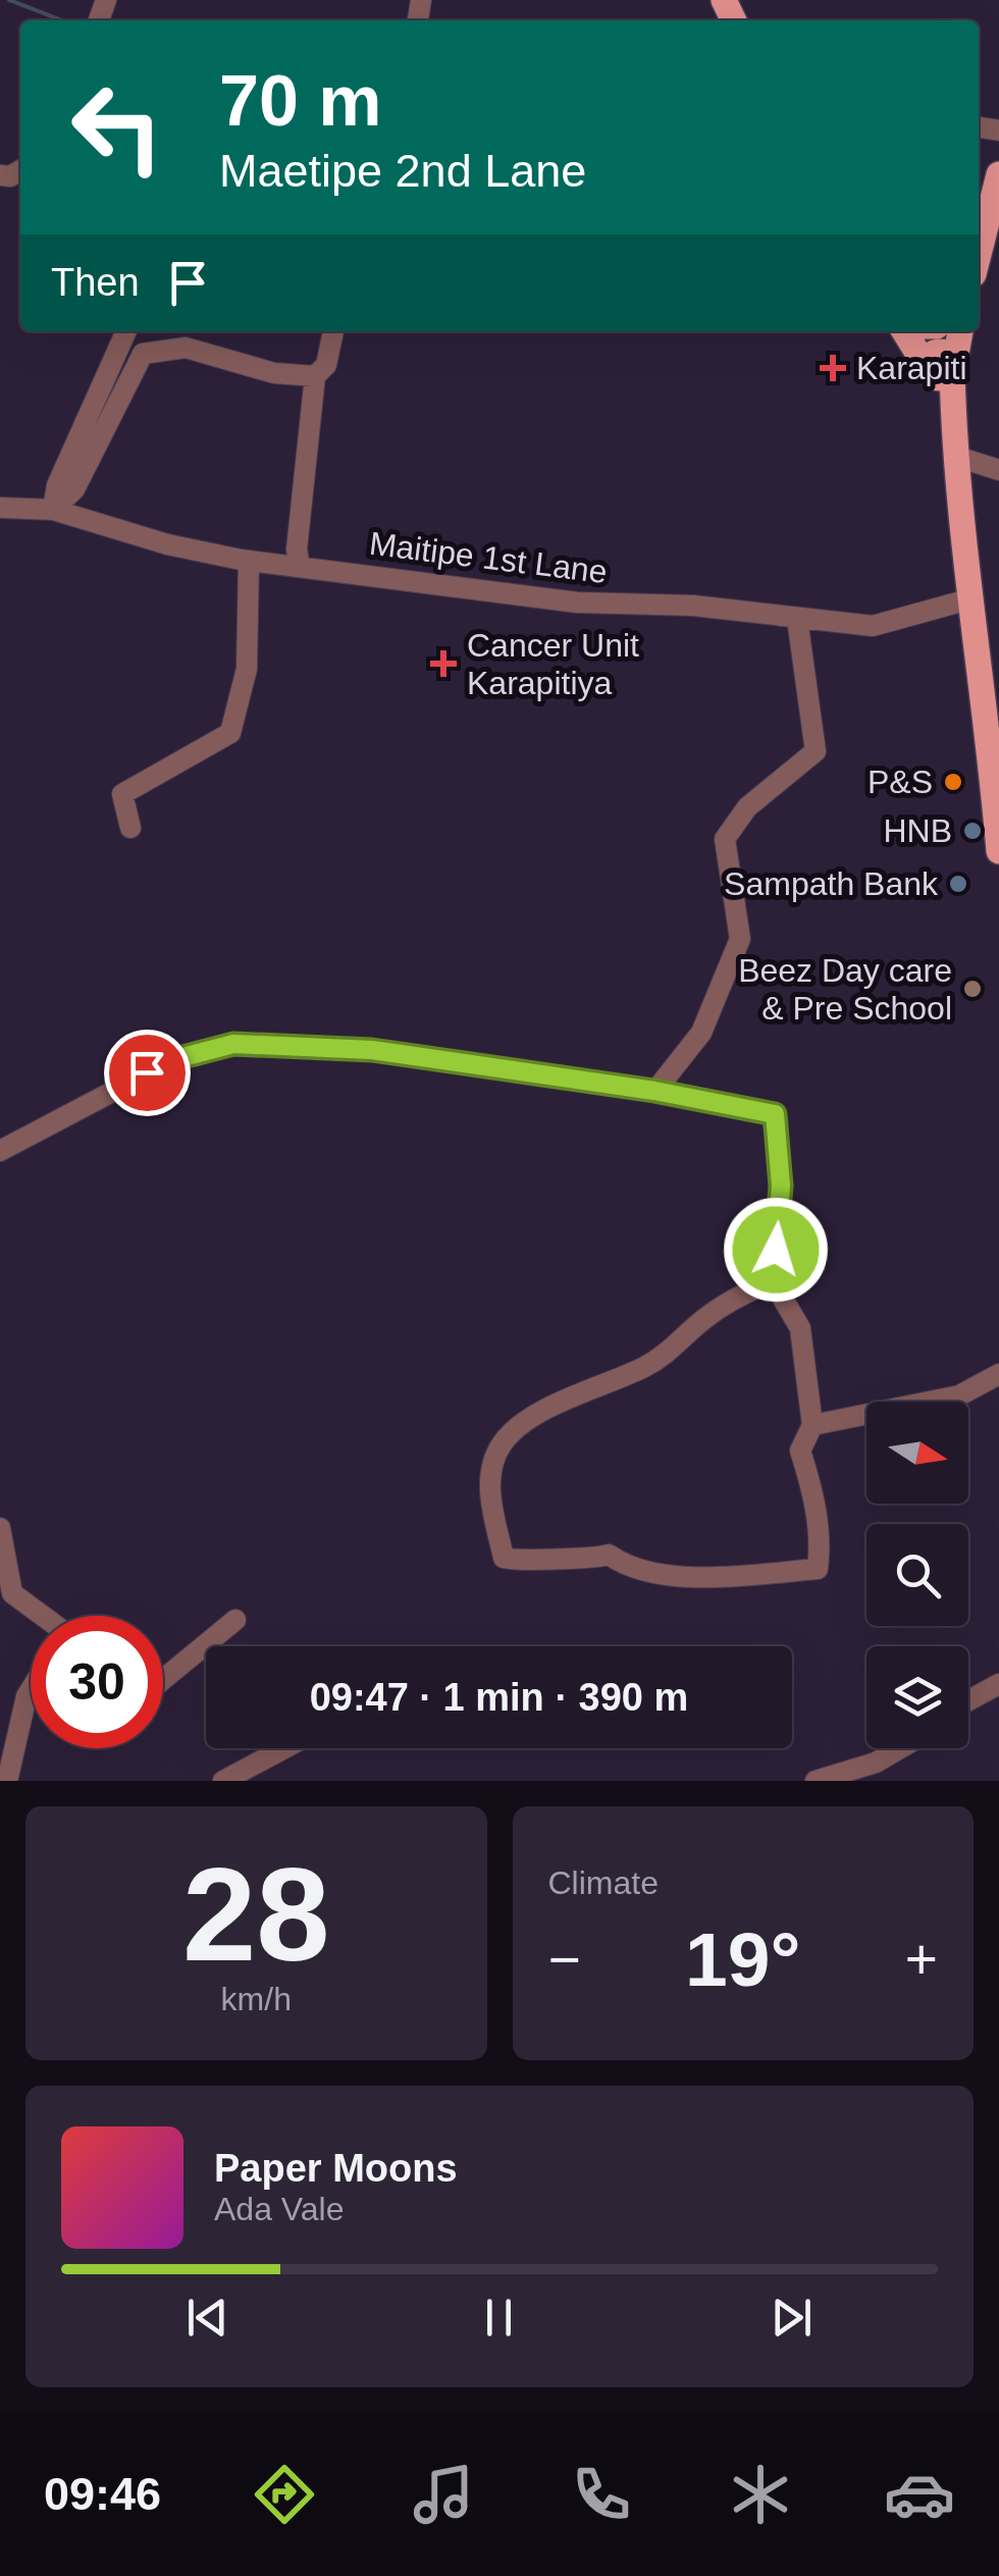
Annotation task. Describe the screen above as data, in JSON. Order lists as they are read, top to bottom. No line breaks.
{"streets":{"street":["Maitipe 1st Lane"]},"places":{"health":["Karapiti","Cancer Unit Karapitiya"],"other":["P&S","HNB","Sampath Bank","Beez Day care & Pre School"]},"north":"right","page":{"turn":["70 m","Maetipe 2nd Lane"],"then":"Then","limit":"30","trip":"09:47 · 1 min · 390 m","tile":[["28","km/h"],"Climate"],"heat":["−","19°","+"],"song":["Paper Moons","Ada Vale"],"tabs":"09:46"}}
